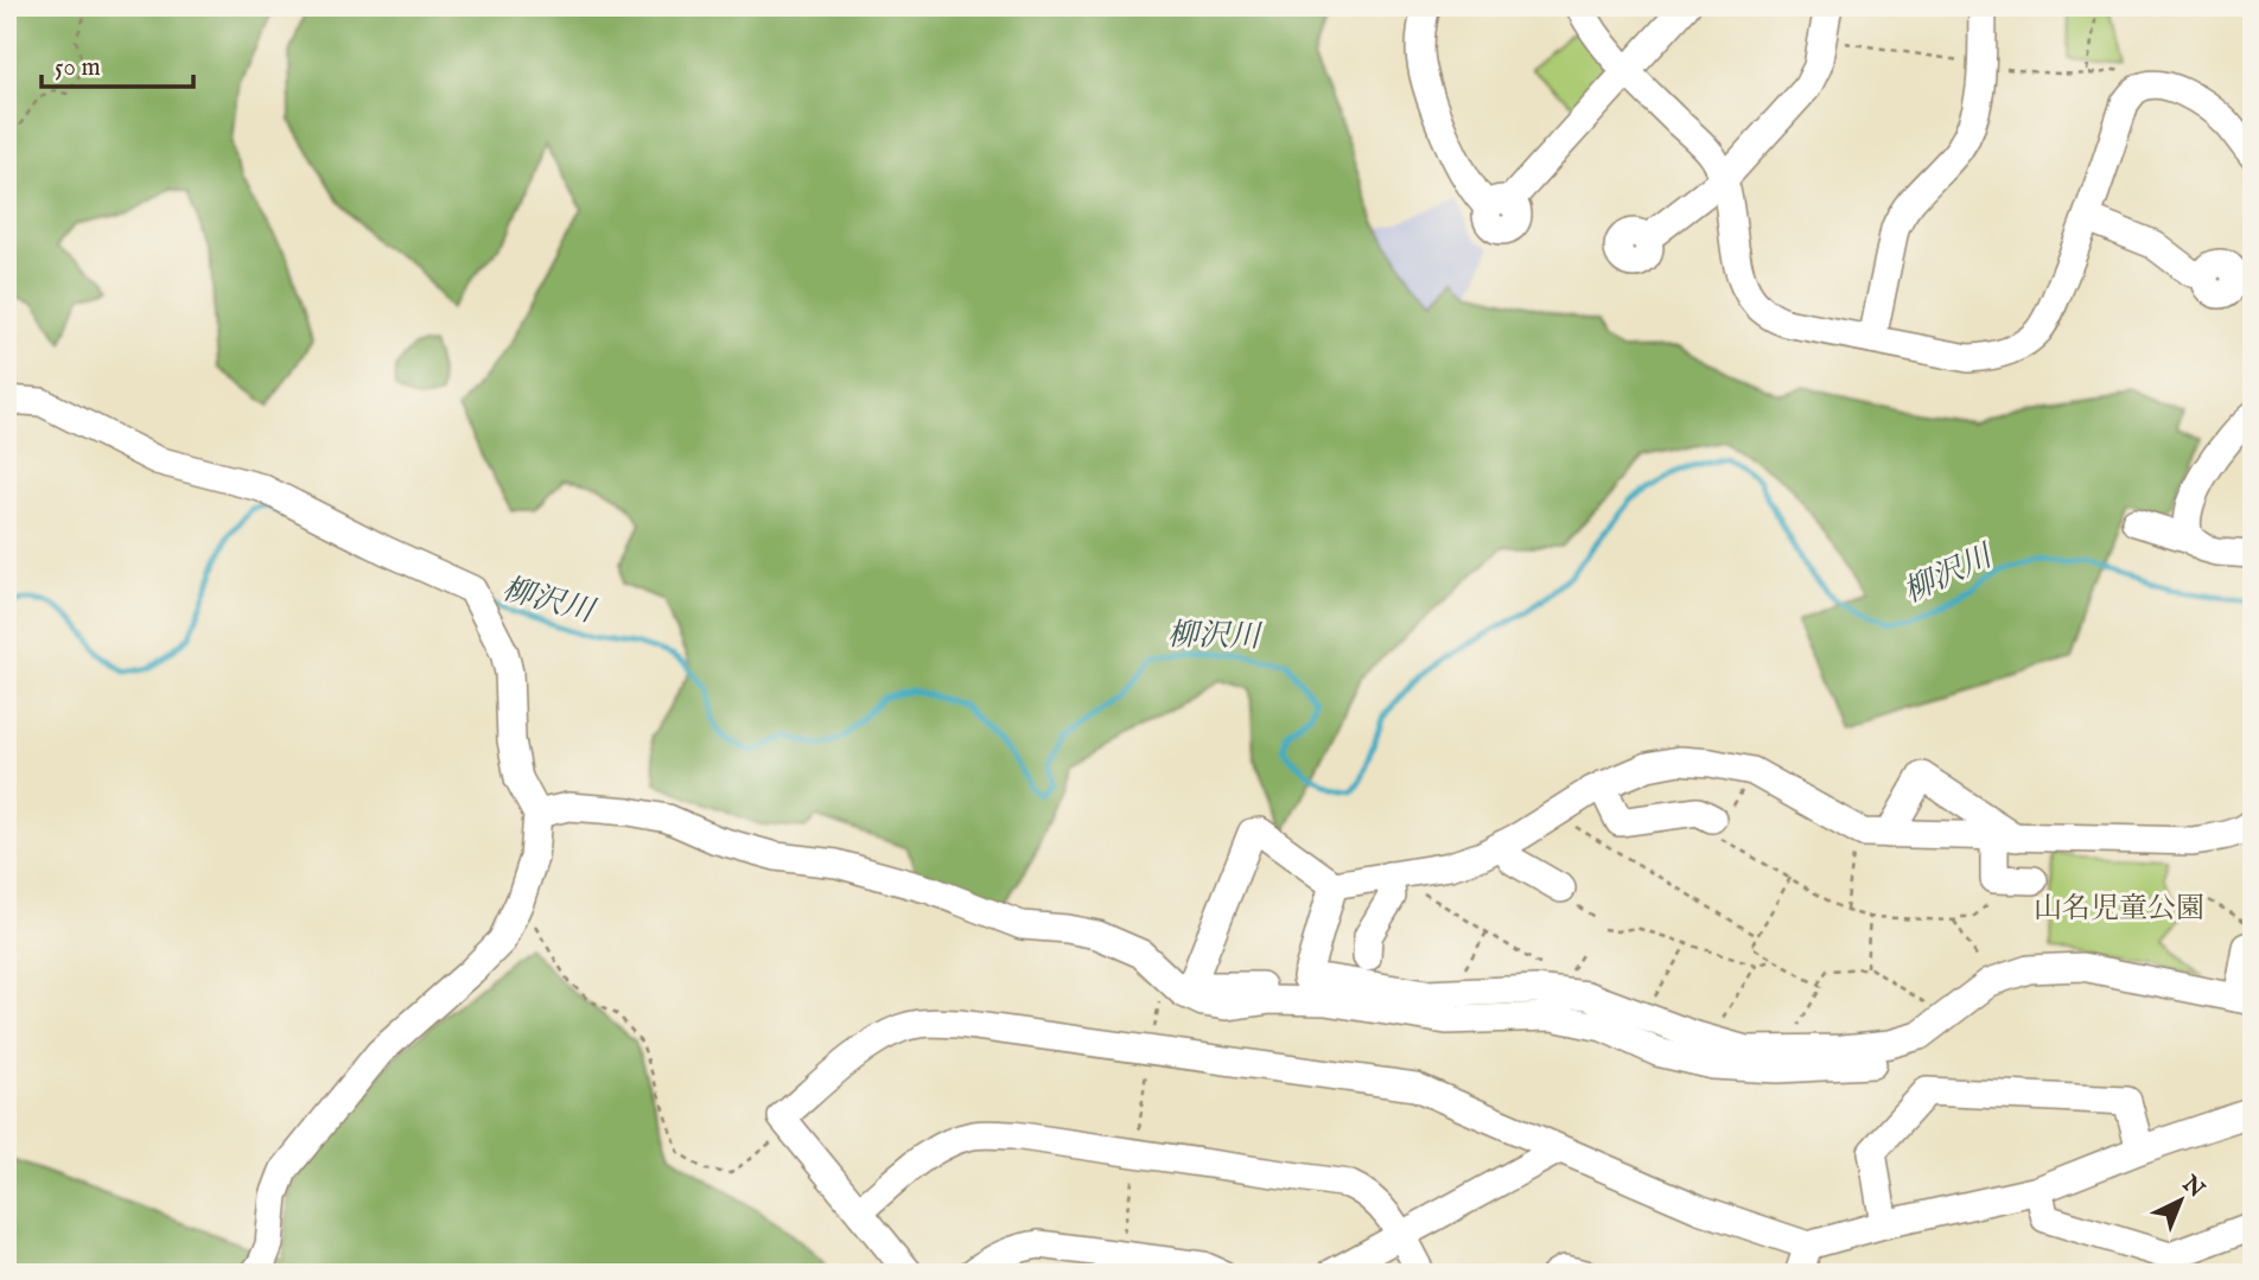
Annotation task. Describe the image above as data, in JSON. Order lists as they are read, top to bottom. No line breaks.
{"water":["柳沢川"],"parks":["山名児童公園"],"scale_bar":"50 m","north":"top right"}
